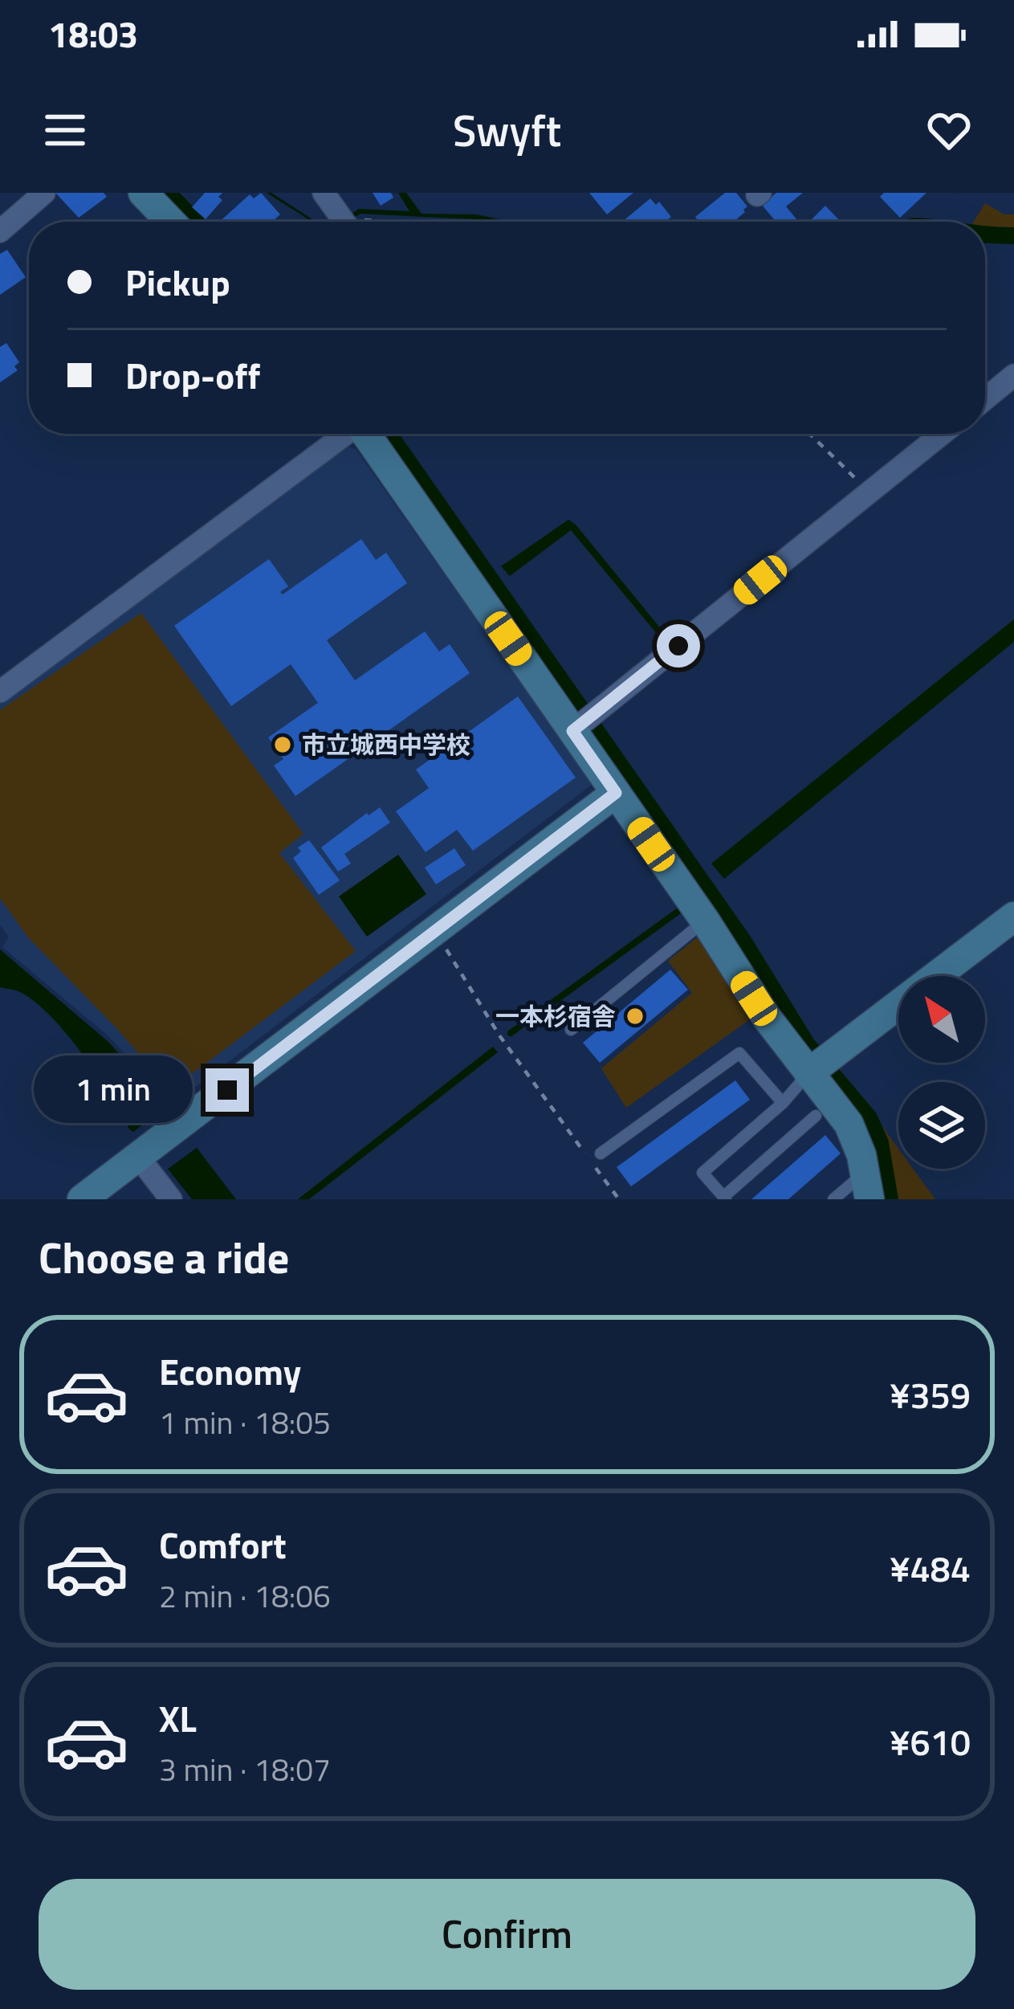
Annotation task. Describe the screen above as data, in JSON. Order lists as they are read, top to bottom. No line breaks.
{"places":["市立城西中学校","一本杉宿舎"],"north":"top left","page":{"status":"18:03","header":"Swyft","banner":["Pickup","Drop-off"],"bubble":"1 min","heading":"Choose a ride","list":[{"name":"Economy","note":"1 min · 18:05","value":"¥359"},{"name":"Comfort","note":"2 min · 18:06","value":"¥484"},{"name":"XL","note":"3 min · 18:07","value":"¥610"}],"buttons":"Confirm"}}
